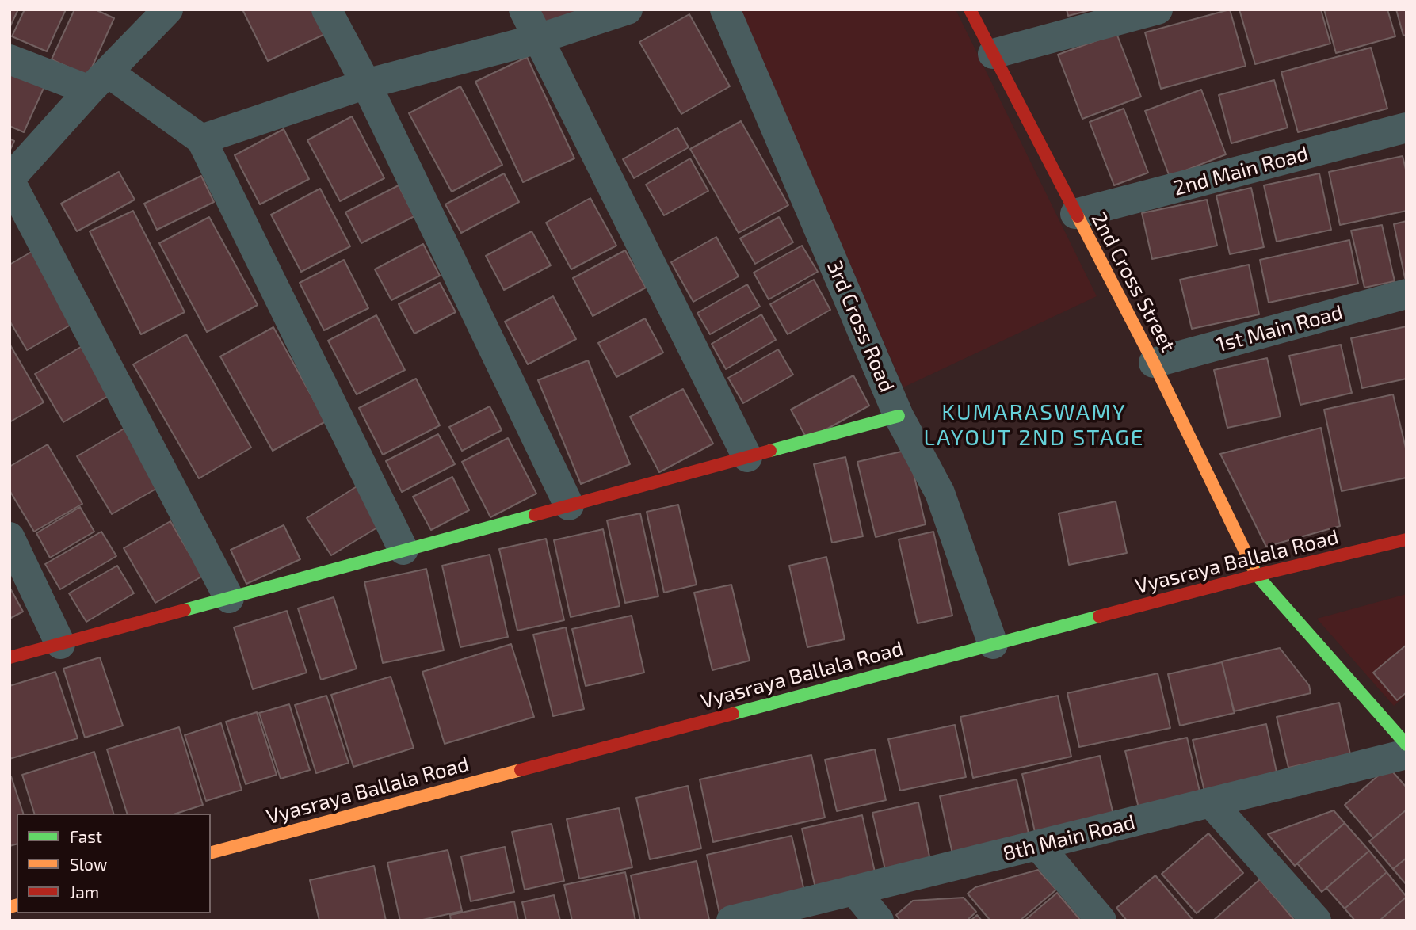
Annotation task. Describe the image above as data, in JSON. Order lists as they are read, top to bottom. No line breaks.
{"streets":{"street":["2nd Main Road","2nd Cross Street","3rd Cross Road","1st Main Road","Vyasraya Ballala Road","8th Main Road"]},"crossings":[["2nd Main Road","2nd Cross Street"],["2nd Cross Street","1st Main Road"],["2nd Cross Street","Vyasraya Ballala Road"],["3rd Cross Road","Vyasraya Ballala Road"]],"districts":["KUMARASWAMY LAYOUT 2ND STAGE"],"legend":["Fast","Slow","Jam"]}
